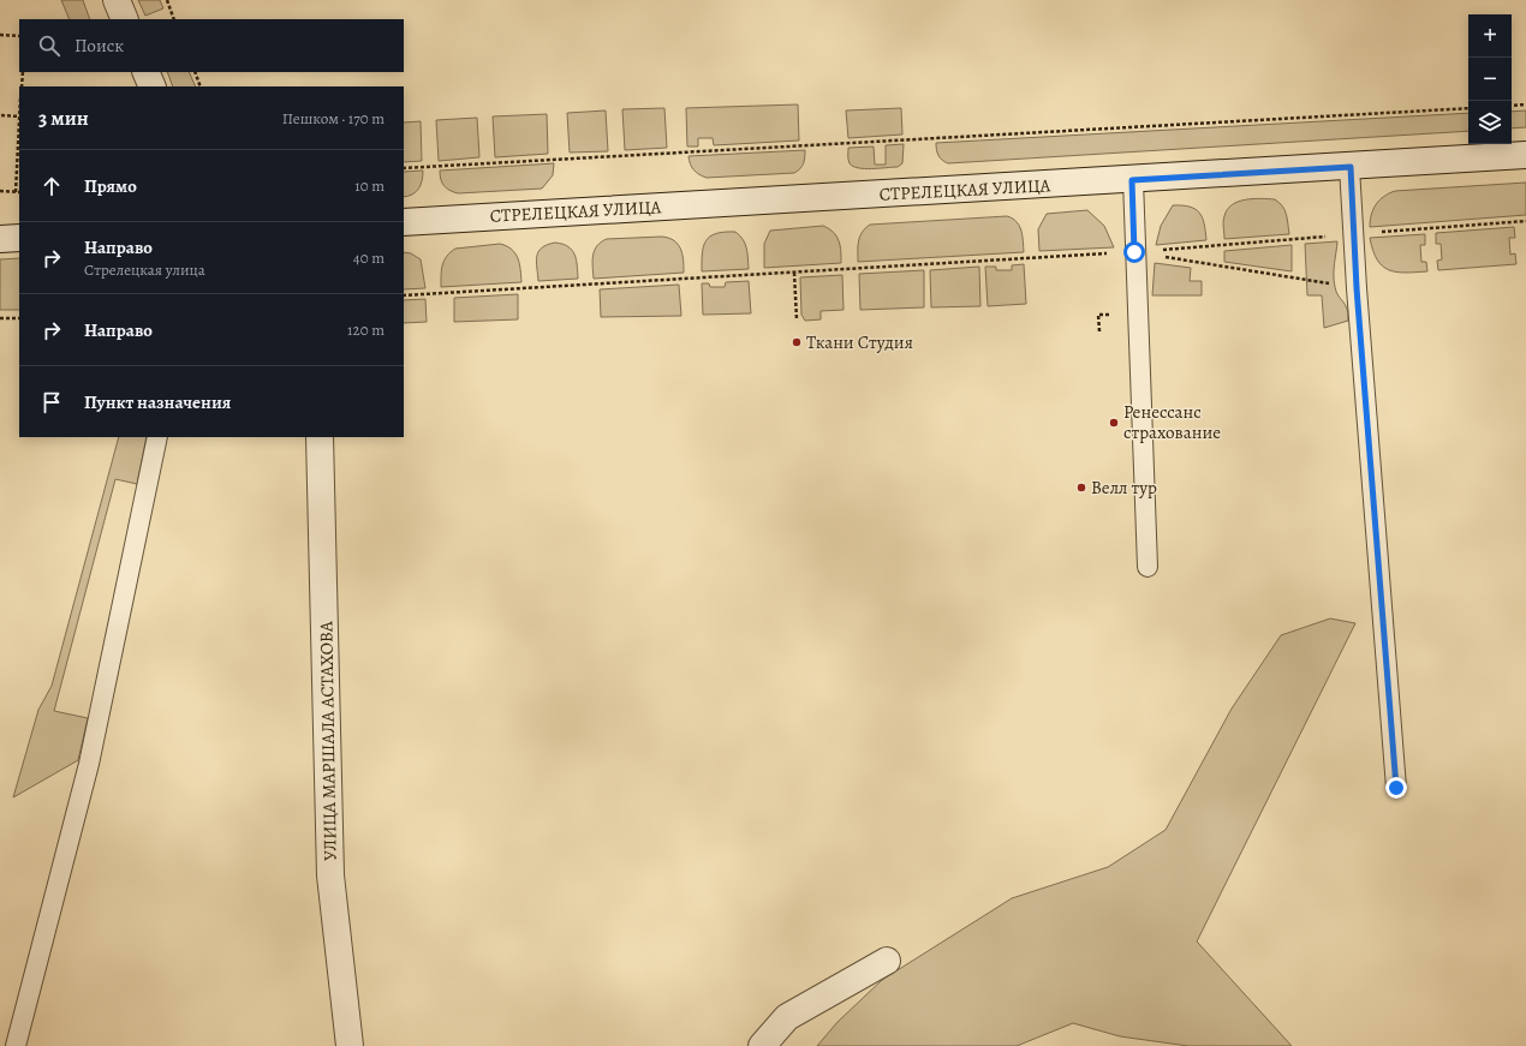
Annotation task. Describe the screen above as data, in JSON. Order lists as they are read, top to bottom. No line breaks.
{"streets":{"main road":["СТРЕЛЕЦКАЯ УЛИЦА","УЛИЦА МАРШАЛА АСТАХОВА"]},"places":["Ткани Студия","Ренессанс страхование","Велл тур"],"page":{"map_buttons":["+","−"],"search":"Поиск","heading":["3 мин","Пешком · 170 m"],"list":[["Прямо","10 m"],["Направо","Стрелецкая улица","40 m"],["Направо","120 m"],"Пункт назначения"]}}
